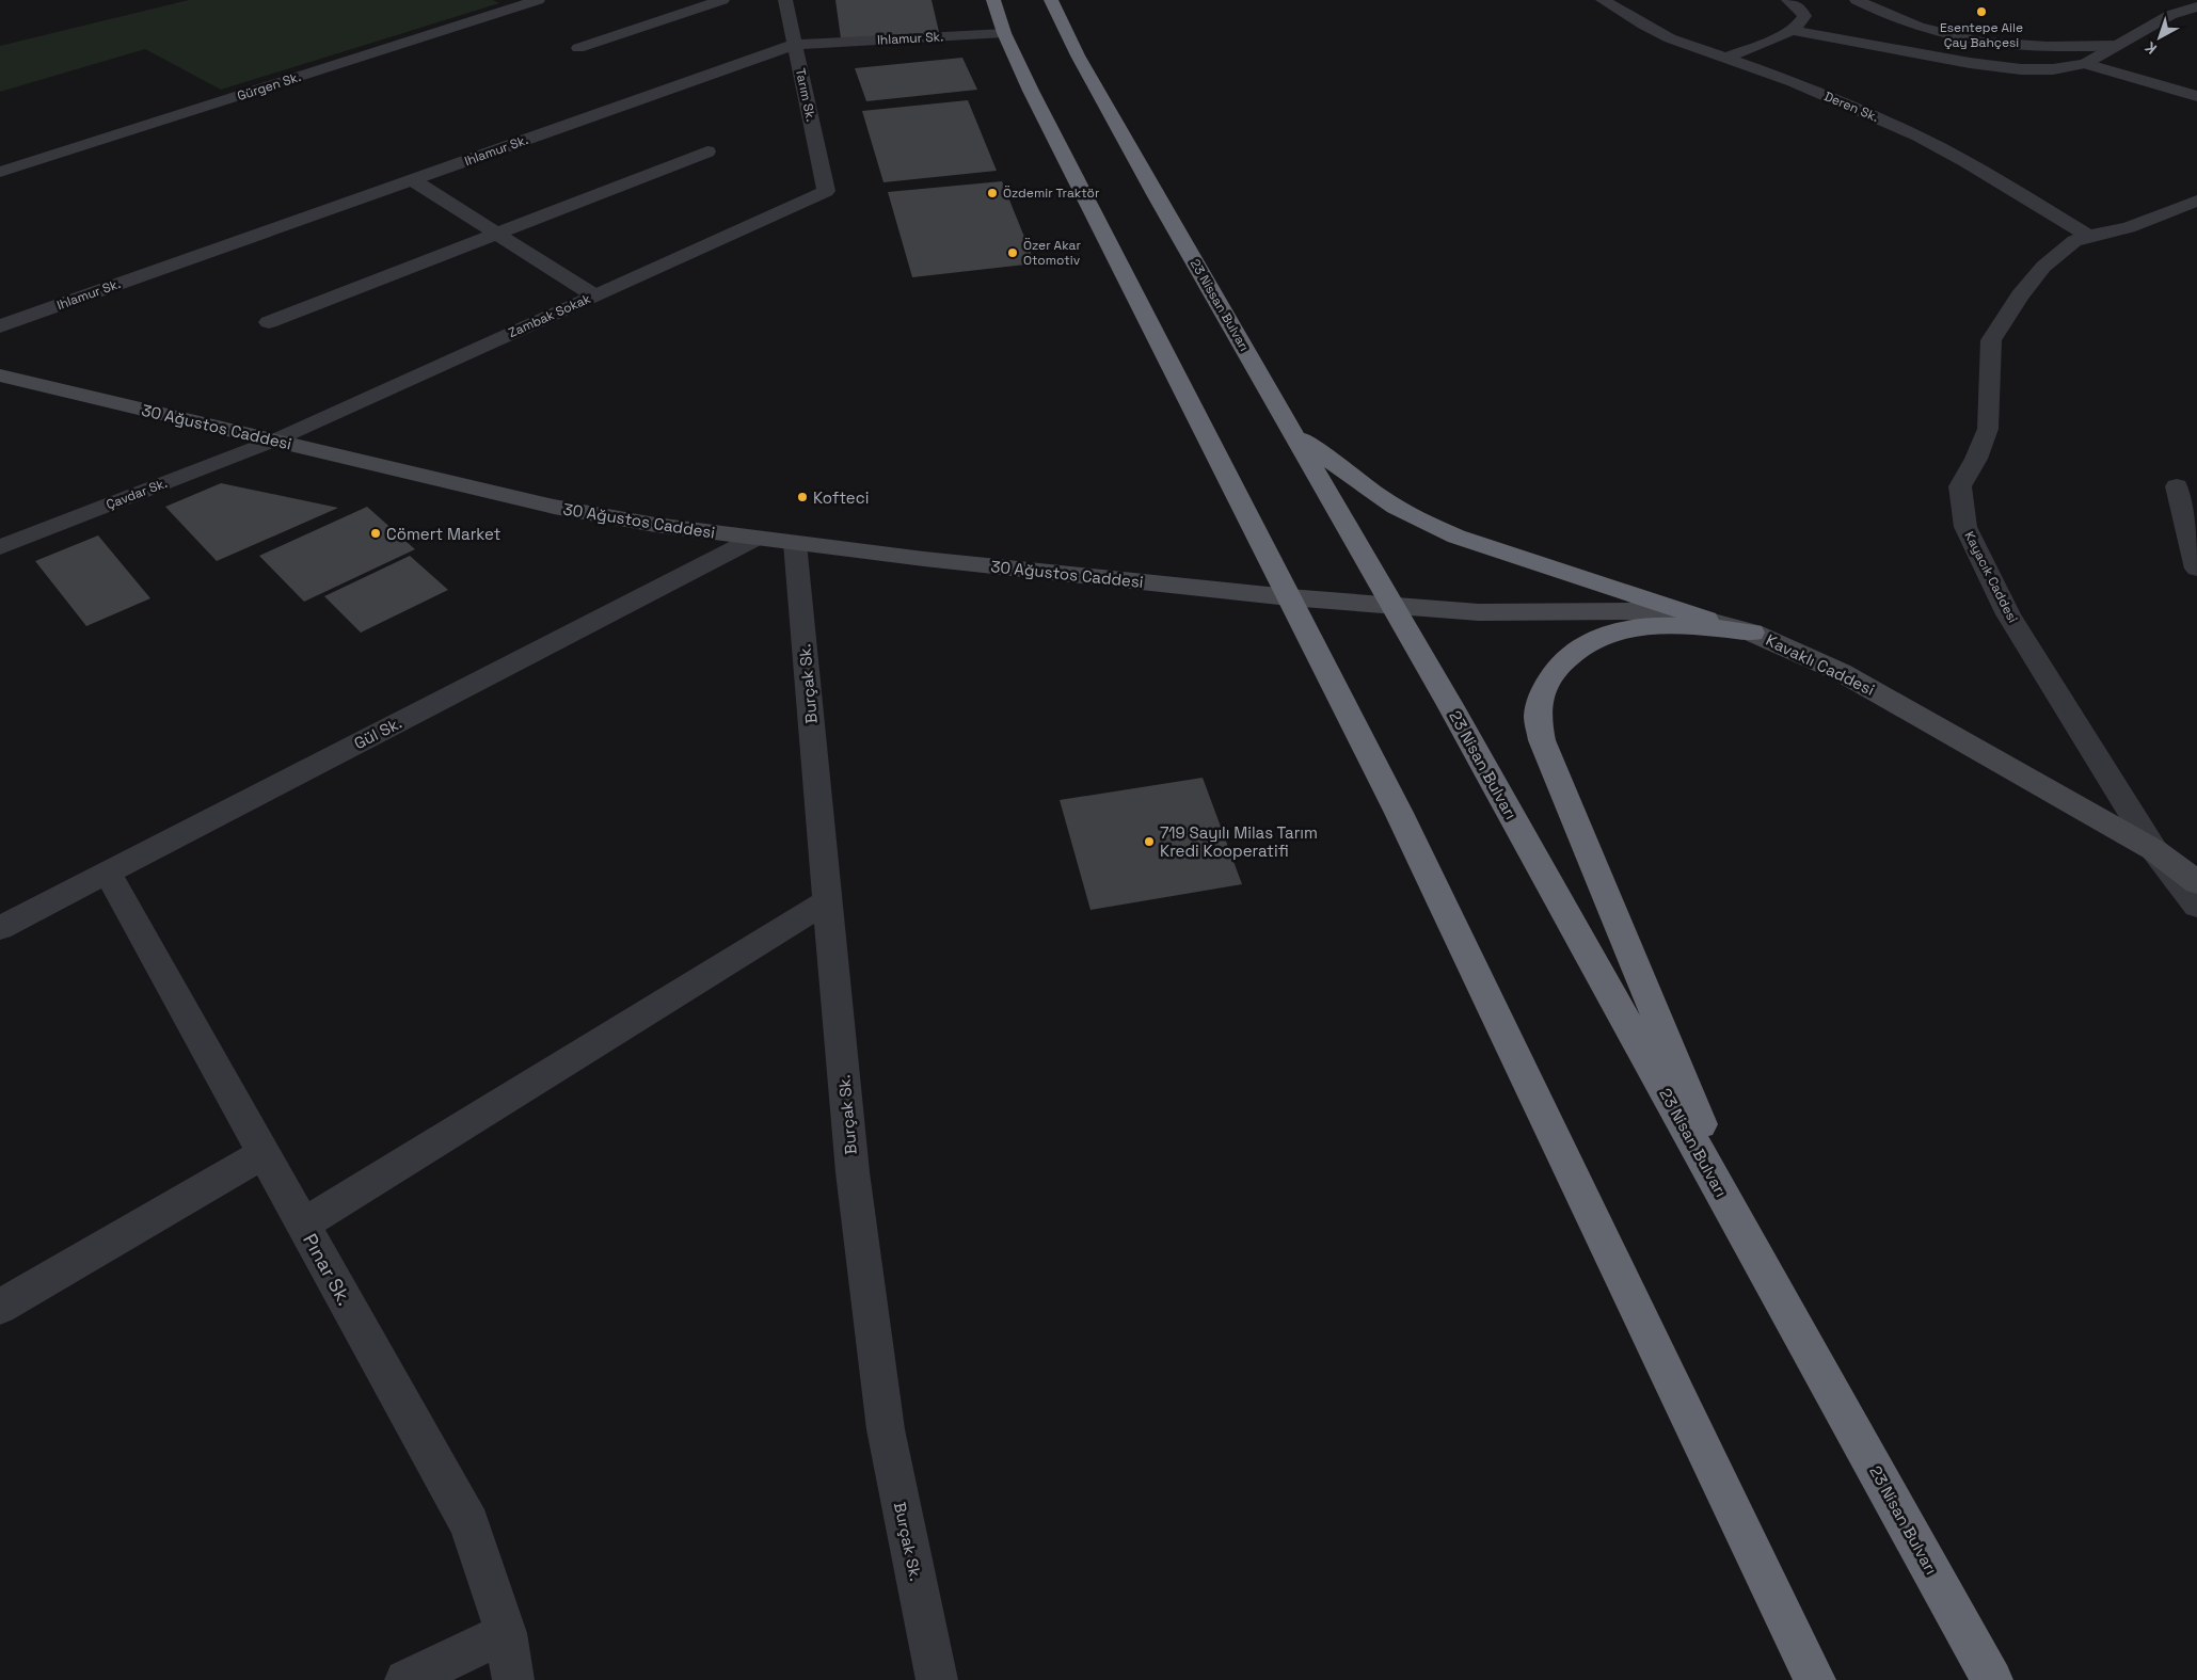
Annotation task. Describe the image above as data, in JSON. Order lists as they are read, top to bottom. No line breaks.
{"streets":{"highway":["23 Nissan Bulvarı","23 Nisan Bulvarı"],"street":["Ihlamur Sk.","Gürgen Sk.","Tarım Sk.","Deren Sk.","Zambak Sokak","30 Ağustos Caddesi","Çavdar Sk.","Kayacık Caddesi","Kavaklı Caddesi","Burçak Sk.","Gül Sk.","Pınar Sk."]},"crossings":[["Ihlamur Sk.","Tarım Sk."],["Tarım Sk.","Zambak Sokak"],["Deren Sk.","Kayacık Caddesi"],["23 Nissan Bulvarı","30 Ağustos Caddesi"],["23 Nissan Bulvarı","Kavaklı Caddesi"],["23 Nissan Bulvarı","23 Nisan Bulvarı"],["Zambak Sokak","30 Ağustos Caddesi"],["Zambak Sokak","Çavdar Sk."],["30 Ağustos Caddesi","Çavdar Sk."],["30 Ağustos Caddesi","Kavaklı Caddesi"],["30 Ağustos Caddesi","Burçak Sk."],["30 Ağustos Caddesi","Gül Sk."],["30 Ağustos Caddesi","23 Nisan Bulvarı"],["Kayacık Caddesi","Kavaklı Caddesi"],["Kavaklı Caddesi","23 Nisan Bulvarı"],["Gül Sk.","Pınar Sk."]],"places":["Esentepe Aile Çay Bahçesi","Özdemir Traktör","Özer Akar Otomotiv","Kofteci","Cömert Market","719 Sayılı Milas Tarım Kredi Kooperatifi"],"north":"bottom left"}
